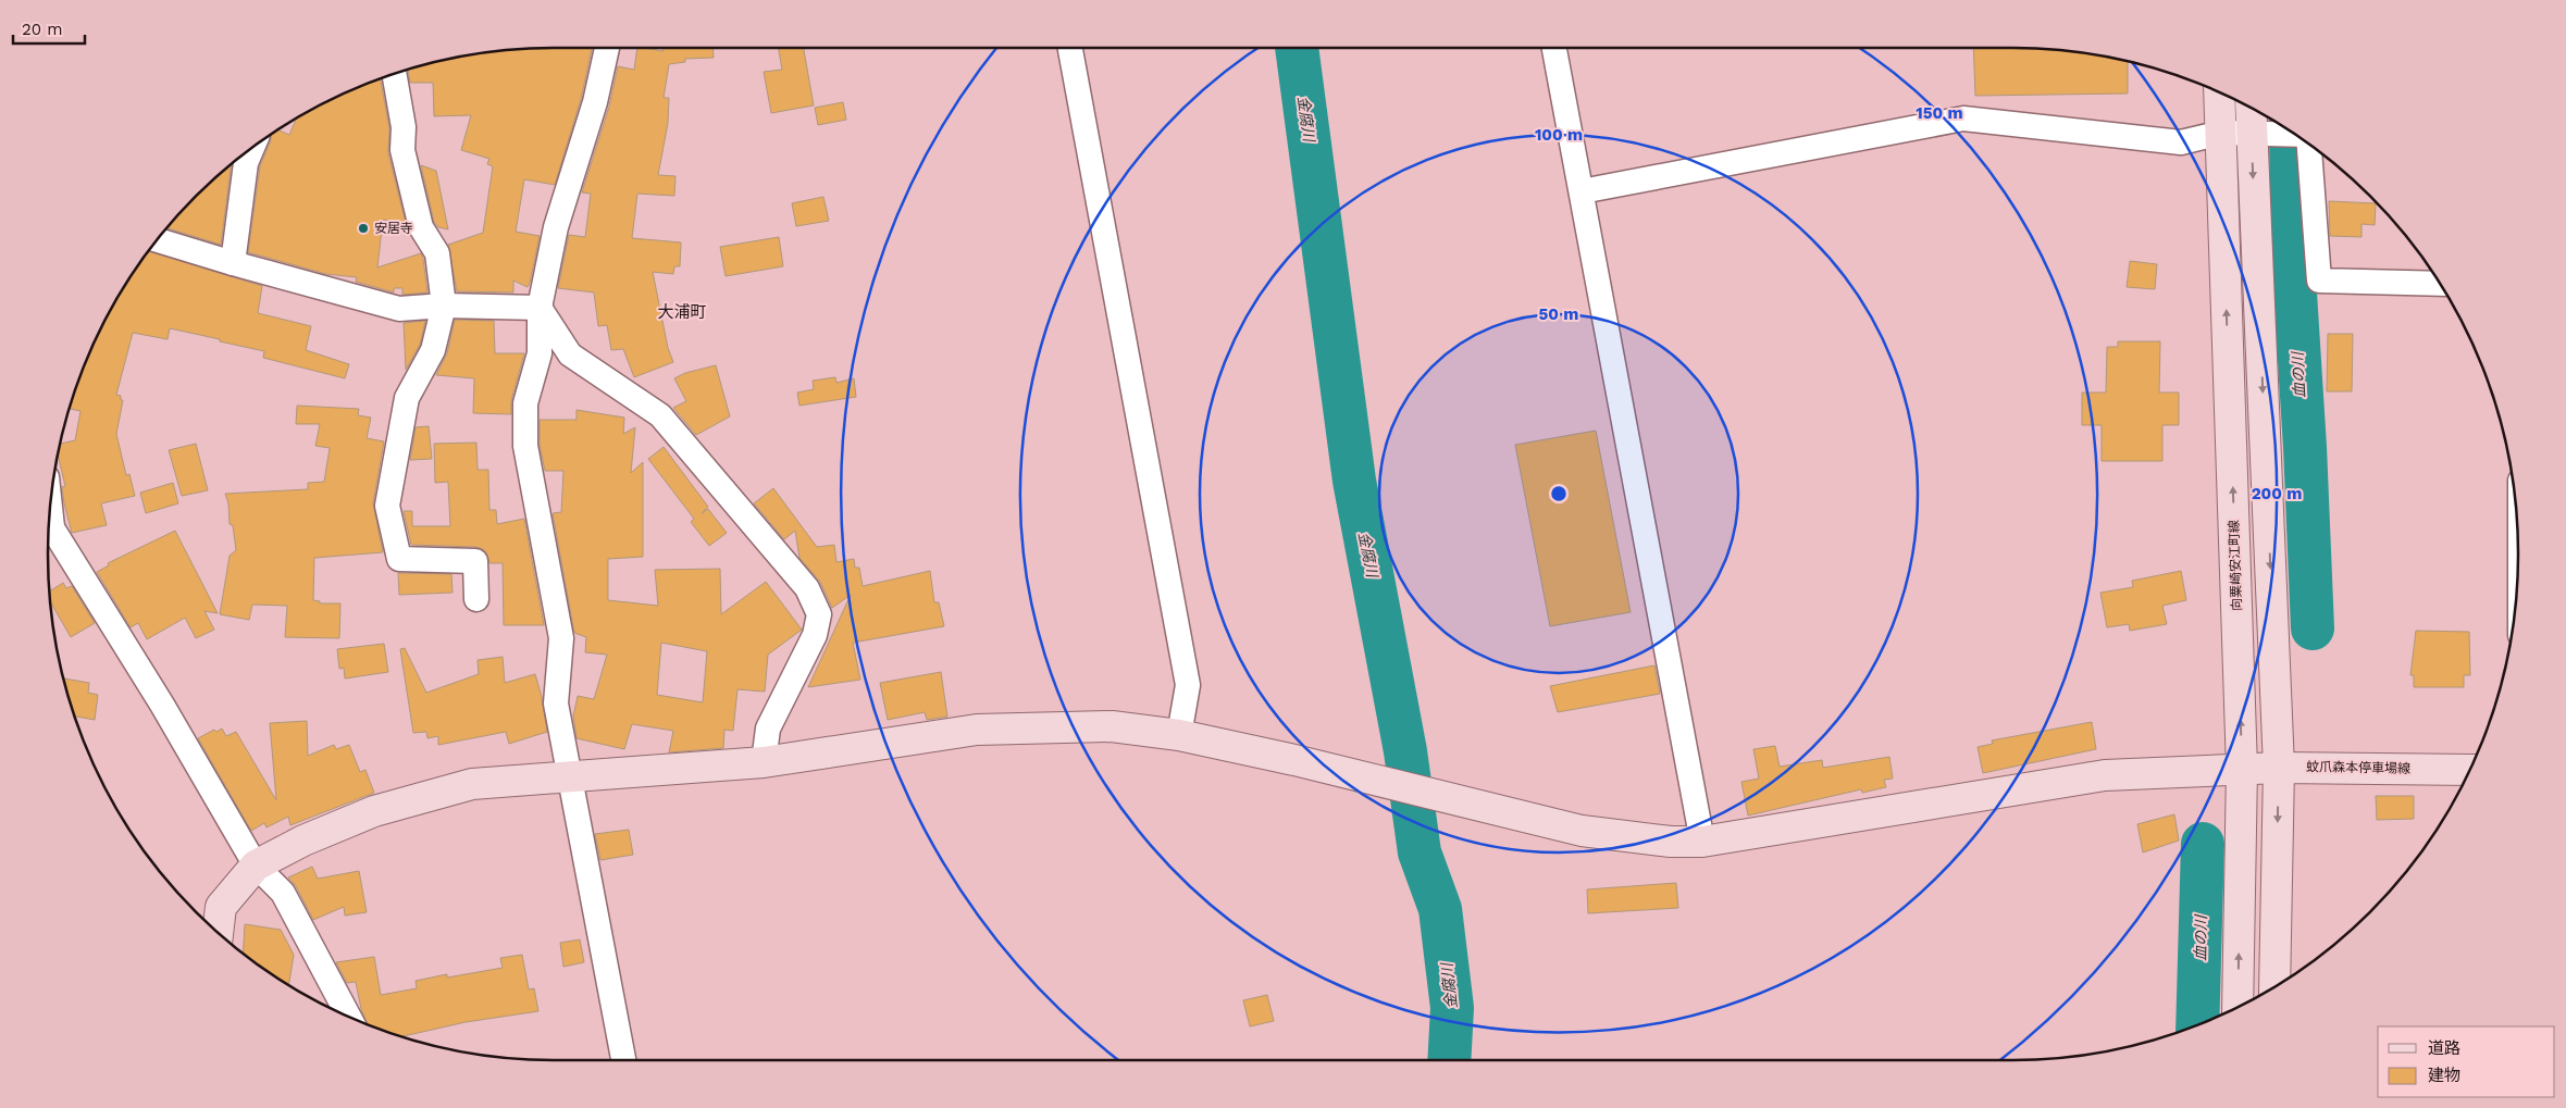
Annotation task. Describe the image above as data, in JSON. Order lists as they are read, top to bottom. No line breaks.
{"streets":{"street":["向粟崎安江町線","蚊爪森本停車場線"]},"crossings":[["向粟崎安江町線","蚊爪森本停車場線"]],"districts":["大浦町"],"water":["金腐川","血の川"],"places":["安居寺"],"legend":["道路","建物"],"scale_bar":"20 m","rings":["150 m","100 m","50 m","200 m"]}
